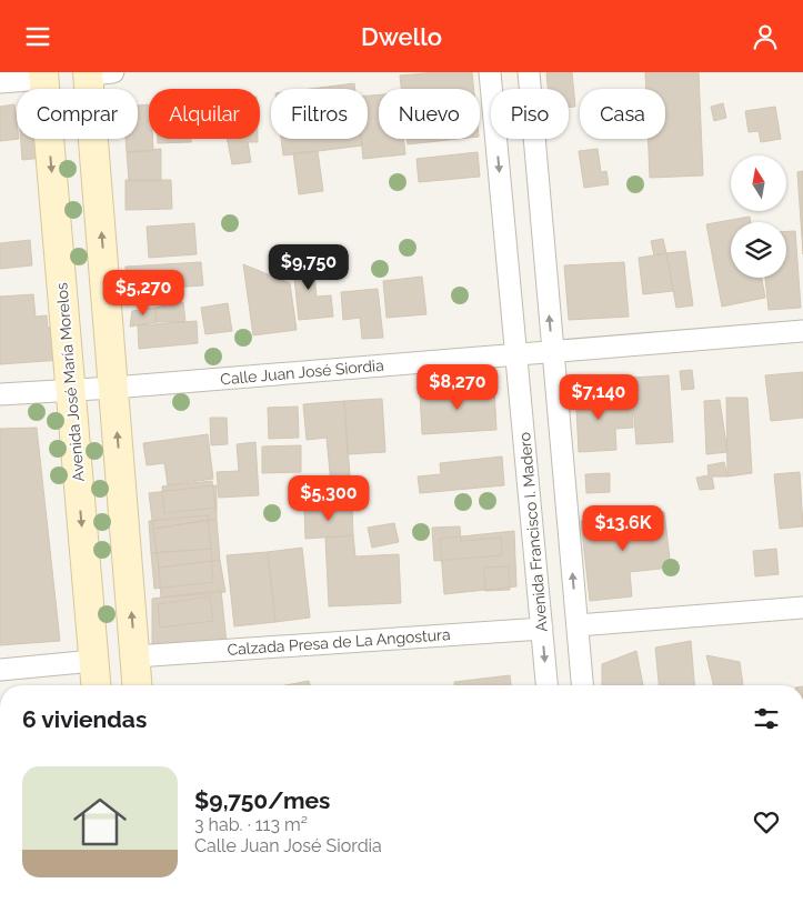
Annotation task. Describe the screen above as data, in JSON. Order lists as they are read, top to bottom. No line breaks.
{"streets":{"street":["Calle Juan José Siordia","Avenida José María Morelos","Avenida Francisco I. Madero","Calzada Presa de La Angostura"]},"crossings":[["Calle Juan José Siordia","Avenida José María Morelos"],["Calle Juan José Siordia","Avenida Francisco I. Madero"],["Avenida Francisco I. Madero","Calzada Presa de La Angostura"]],"north":"top","page":{"header":"Dwello","chip":["Comprar","Alquilar","Filtros","Nuevo","Piso","Casa"],"price":["$9,750","$5,270","$8,270","$7,140","$5,300","$13.6K"],"heading":"6 viviendas","list":[{"name":"$9,750/mes","note":"3 hab. · 113 m² · Calle Juan José Siordia"}]}}
